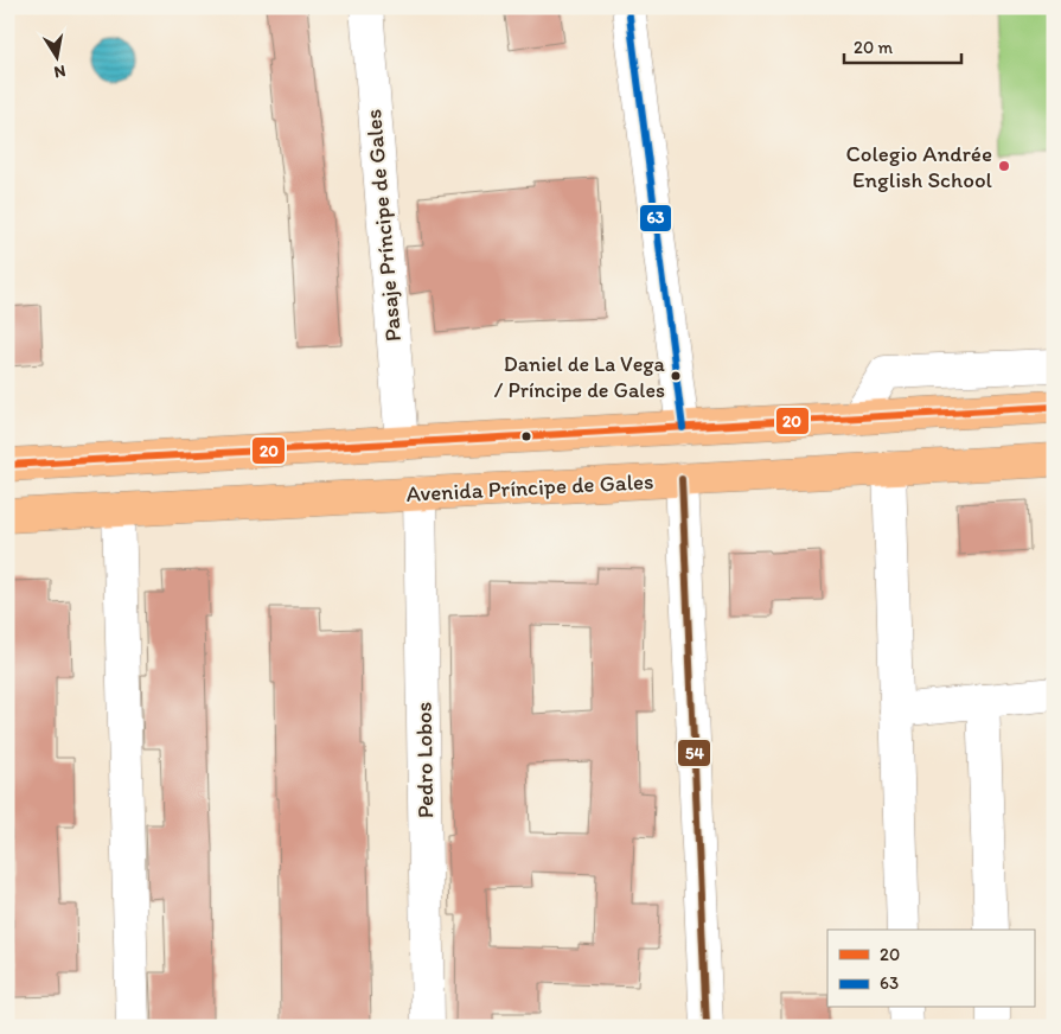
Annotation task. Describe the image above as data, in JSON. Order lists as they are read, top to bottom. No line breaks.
{"streets":{"main road":["Avenida Príncipe de Gales"],"street":["Pasaje Príncipe de Gales","Pedro Lobos"]},"crossings":[["Avenida Príncipe de Gales","Pedro Lobos"]],"places":["Colegio Andrée English School","Daniel de La Vega / Príncipe de Gales"],"lines":["transit line 63","transit line 20","transit line 54"],"legend":["20","63"],"scale_bar":"20 m","north":"bottom"}
